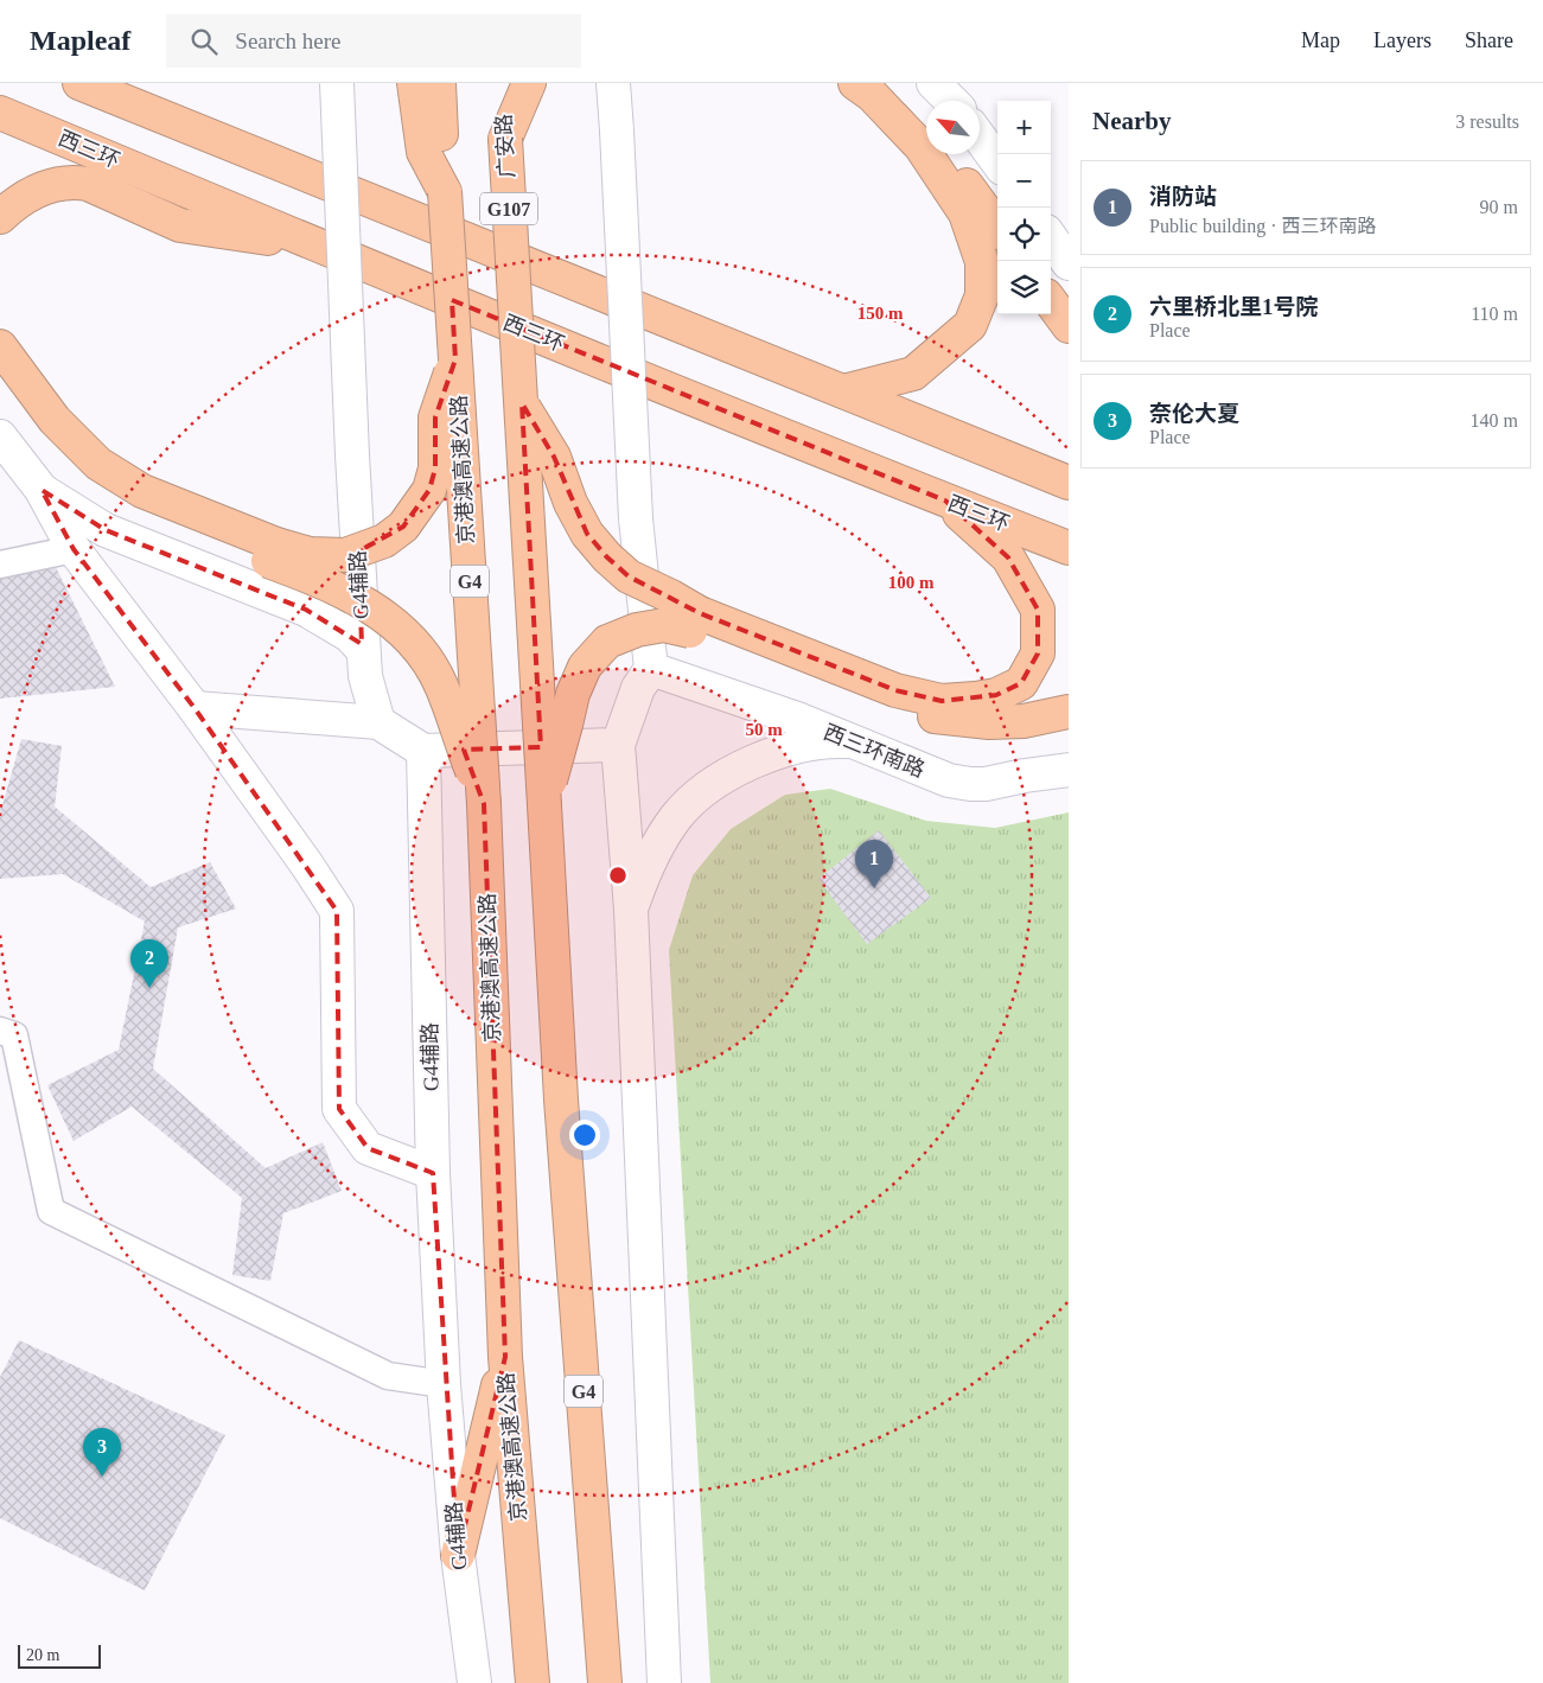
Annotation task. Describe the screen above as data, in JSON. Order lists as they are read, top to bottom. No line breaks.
{"streets":{"highway":["广安路","西三环","G107","京港澳高速公路","G4"],"street":["G4辅路","西三环南路"]},"crossings":[["广安路","G4"]],"scale_bar":"20 m","north":"top left","page":{"header":"Mapleaf","search":"Search here","nav":["Map","Layers","Share"],"heading":["Nearby","3 results"],"map_buttons":["+","−"],"list":[{"mark":"1","name":"消防站","note":"Public building · 西三环南路","value":"90 m"},{"mark":"2","name":"六里桥北里1号院","note":"Place","value":"110 m"},{"mark":"3","name":"奈伦大夏","note":"Place","value":"140 m"}],"pins":["1","2","3"],"scale":"20 m"},"rings":["150 m","100 m","50 m"]}
